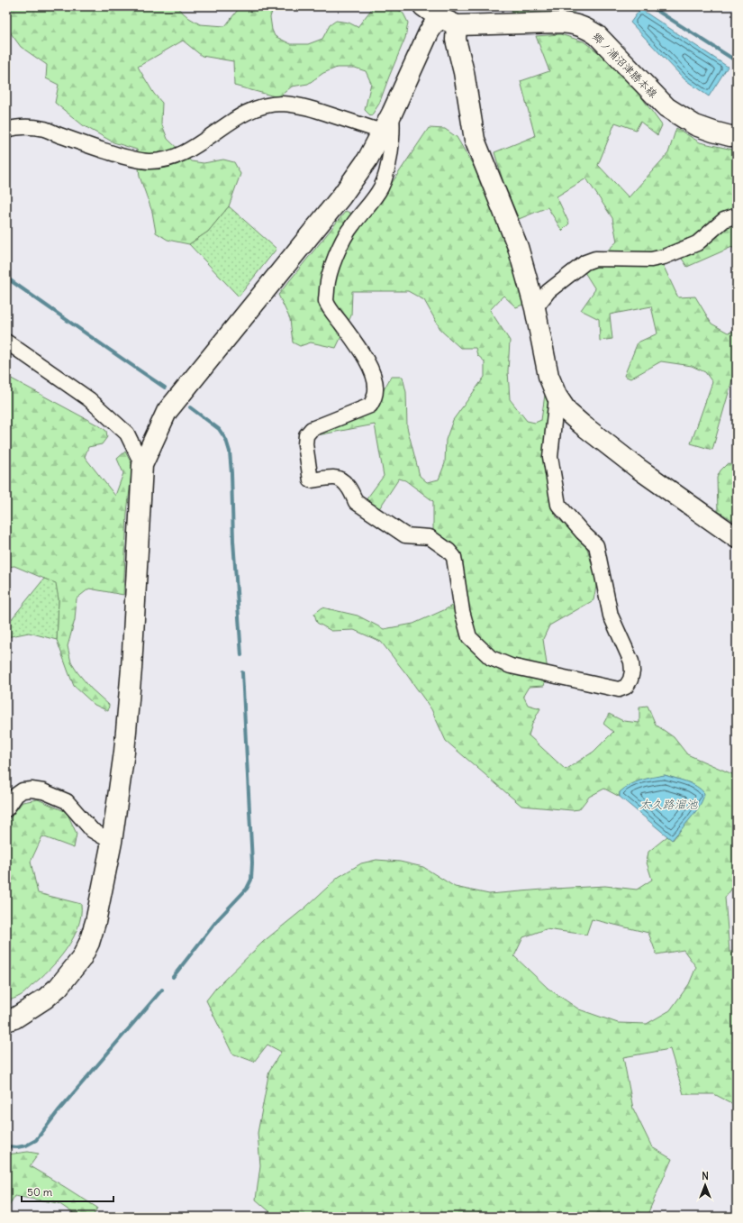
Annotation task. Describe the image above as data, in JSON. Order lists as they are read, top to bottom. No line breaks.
{"streets":{"street":["郷ノ浦沼津勝本線"]},"water":["太久路溜池"],"scale_bar":"50 m","north":"top"}
